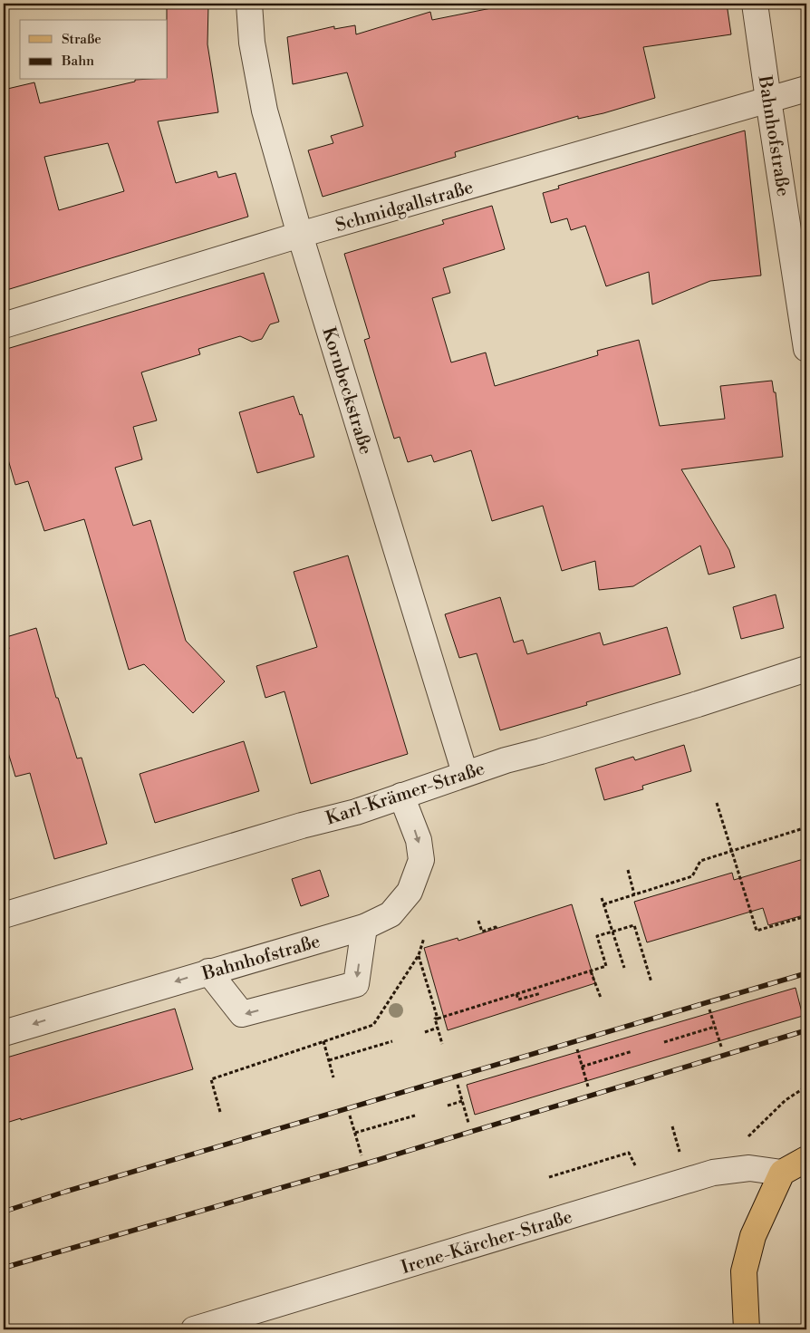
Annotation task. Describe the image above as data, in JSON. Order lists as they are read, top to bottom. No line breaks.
{"streets":{"street":["Bahnhofstraße","Schmidgallstraße","Kornbeckstraße","Karl-Krämer-Straße","Irene-Kärcher-Straße"]},"crossings":[["Bahnhofstraße","Schmidgallstraße"],["Bahnhofstraße","Karl-Krämer-Straße"],["Schmidgallstraße","Kornbeckstraße"],["Kornbeckstraße","Karl-Krämer-Straße"]],"legend":["Straße","Bahn"]}
